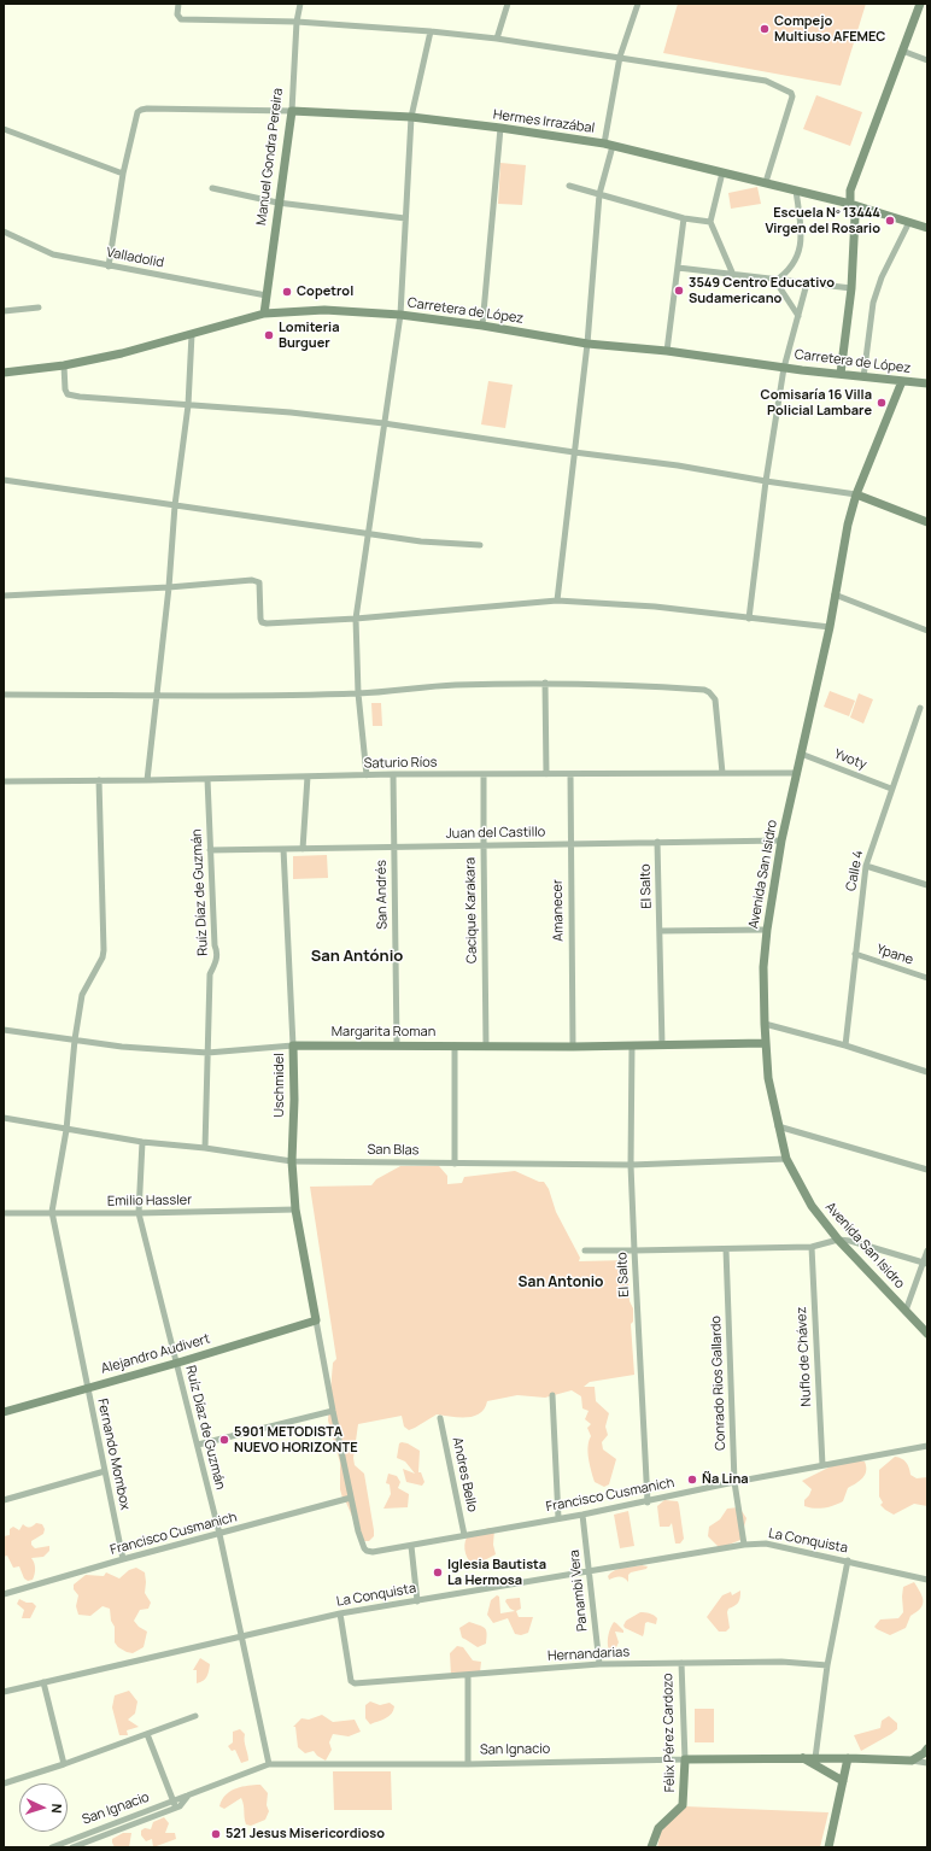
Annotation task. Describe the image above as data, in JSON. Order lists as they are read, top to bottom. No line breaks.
{"streets":{"street":["Hermes Irrazábal","Manuel Gondra Pereira","Valladolid","Carretera de López","Yvoty","Saturio Ríos","Juan del Castillo","Calle 4","Avenida San Isidro","El Salto","Ruíz Díaz de Guzmán","San Andrés","Cacique Karakara","Amanecer","Ypane","Margarita Roman","Uschmidel","San Blas","Emilio Hassler","Alejandro Audivert","Nuflo de Chávez","Conrado Rios Gallardo","Fernando Mombox","Andres Bello","Francisco Cusmanich","La Conquista","Panambi Vera","Hernandarias","Félix Pérez Cardozo","San Ignacio"]},"crossings":[["Hermes Irrazábal","Manuel Gondra Pereira"],["Manuel Gondra Pereira","Valladolid"],["Manuel Gondra Pereira","Carretera de López"],["Carretera de López","Avenida San Isidro"],["Yvoty","Calle 4"],["Yvoty","Avenida San Isidro"],["Saturio Ríos","Avenida San Isidro"],["Saturio Ríos","Ruíz Díaz de Guzmán"],["Saturio Ríos","San Andrés"],["Saturio Ríos","Cacique Karakara"],["Saturio Ríos","Amanecer"],["Juan del Castillo","Avenida San Isidro"],["Juan del Castillo","El Salto"],["Juan del Castillo","Ruíz Díaz de Guzmán"],["Juan del Castillo","San Andrés"],["Juan del Castillo","Cacique Karakara"],["Juan del Castillo","Amanecer"],["Juan del Castillo","Uschmidel"],["Calle 4","Ypane"],["Avenida San Isidro","Margarita Roman"],["Avenida San Isidro","San Blas"],["El Salto","Margarita Roman"],["El Salto","San Blas"],["El Salto","Francisco Cusmanich"],["Ruíz Díaz de Guzmán","Margarita Roman"],["Ruíz Díaz de Guzmán","San Blas"],["Ruíz Díaz de Guzmán","Emilio Hassler"],["Ruíz Díaz de Guzmán","Alejandro Audivert"],["Ruíz Díaz de Guzmán","Francisco Cusmanich"],["Ruíz Díaz de Guzmán","La Conquista"],["Ruíz Díaz de Guzmán","San Ignacio"],["San Andrés","Margarita Roman"],["Cacique Karakara","Margarita Roman"],["Amanecer","Margarita Roman"],["Margarita Roman","Uschmidel"],["Uschmidel","San Blas"],["Uschmidel","Emilio Hassler"],["Uschmidel","Alejandro Audivert"],["Emilio Hassler","Fernando Mombox"],["Alejandro Audivert","Fernando Mombox"],["Nuflo de Chávez","Francisco Cusmanich"],["Conrado Rios Gallardo","Francisco Cusmanich"],["Conrado Rios Gallardo","La Conquista"],["Fernando Mombox","Francisco Cusmanich"],["Andres Bello","Francisco Cusmanich"],["Francisco Cusmanich","Panambi Vera"],["La Conquista","Panambi Vera"],["La Conquista","Hernandarias"],["Panambi Vera","Hernandarias"],["Hernandarias","Félix Pérez Cardozo"],["Félix Pérez Cardozo","San Ignacio"]],"districts":["San António","San Antonio"],"places":["Compejo Multiuso AFEMEC","Escuela Nº 13444 Virgen del Rosario","3549 Centro Educativo Sudamericano","Copetrol","Lomiteria Burguer","Comisaría 16 Villa Policial Lambare","5901 METODISTA NUEVO HORIZONTE","Ña Lina","Iglesia Bautista La Hermosa","521 Jesus Misericordioso"],"north":"right"}
